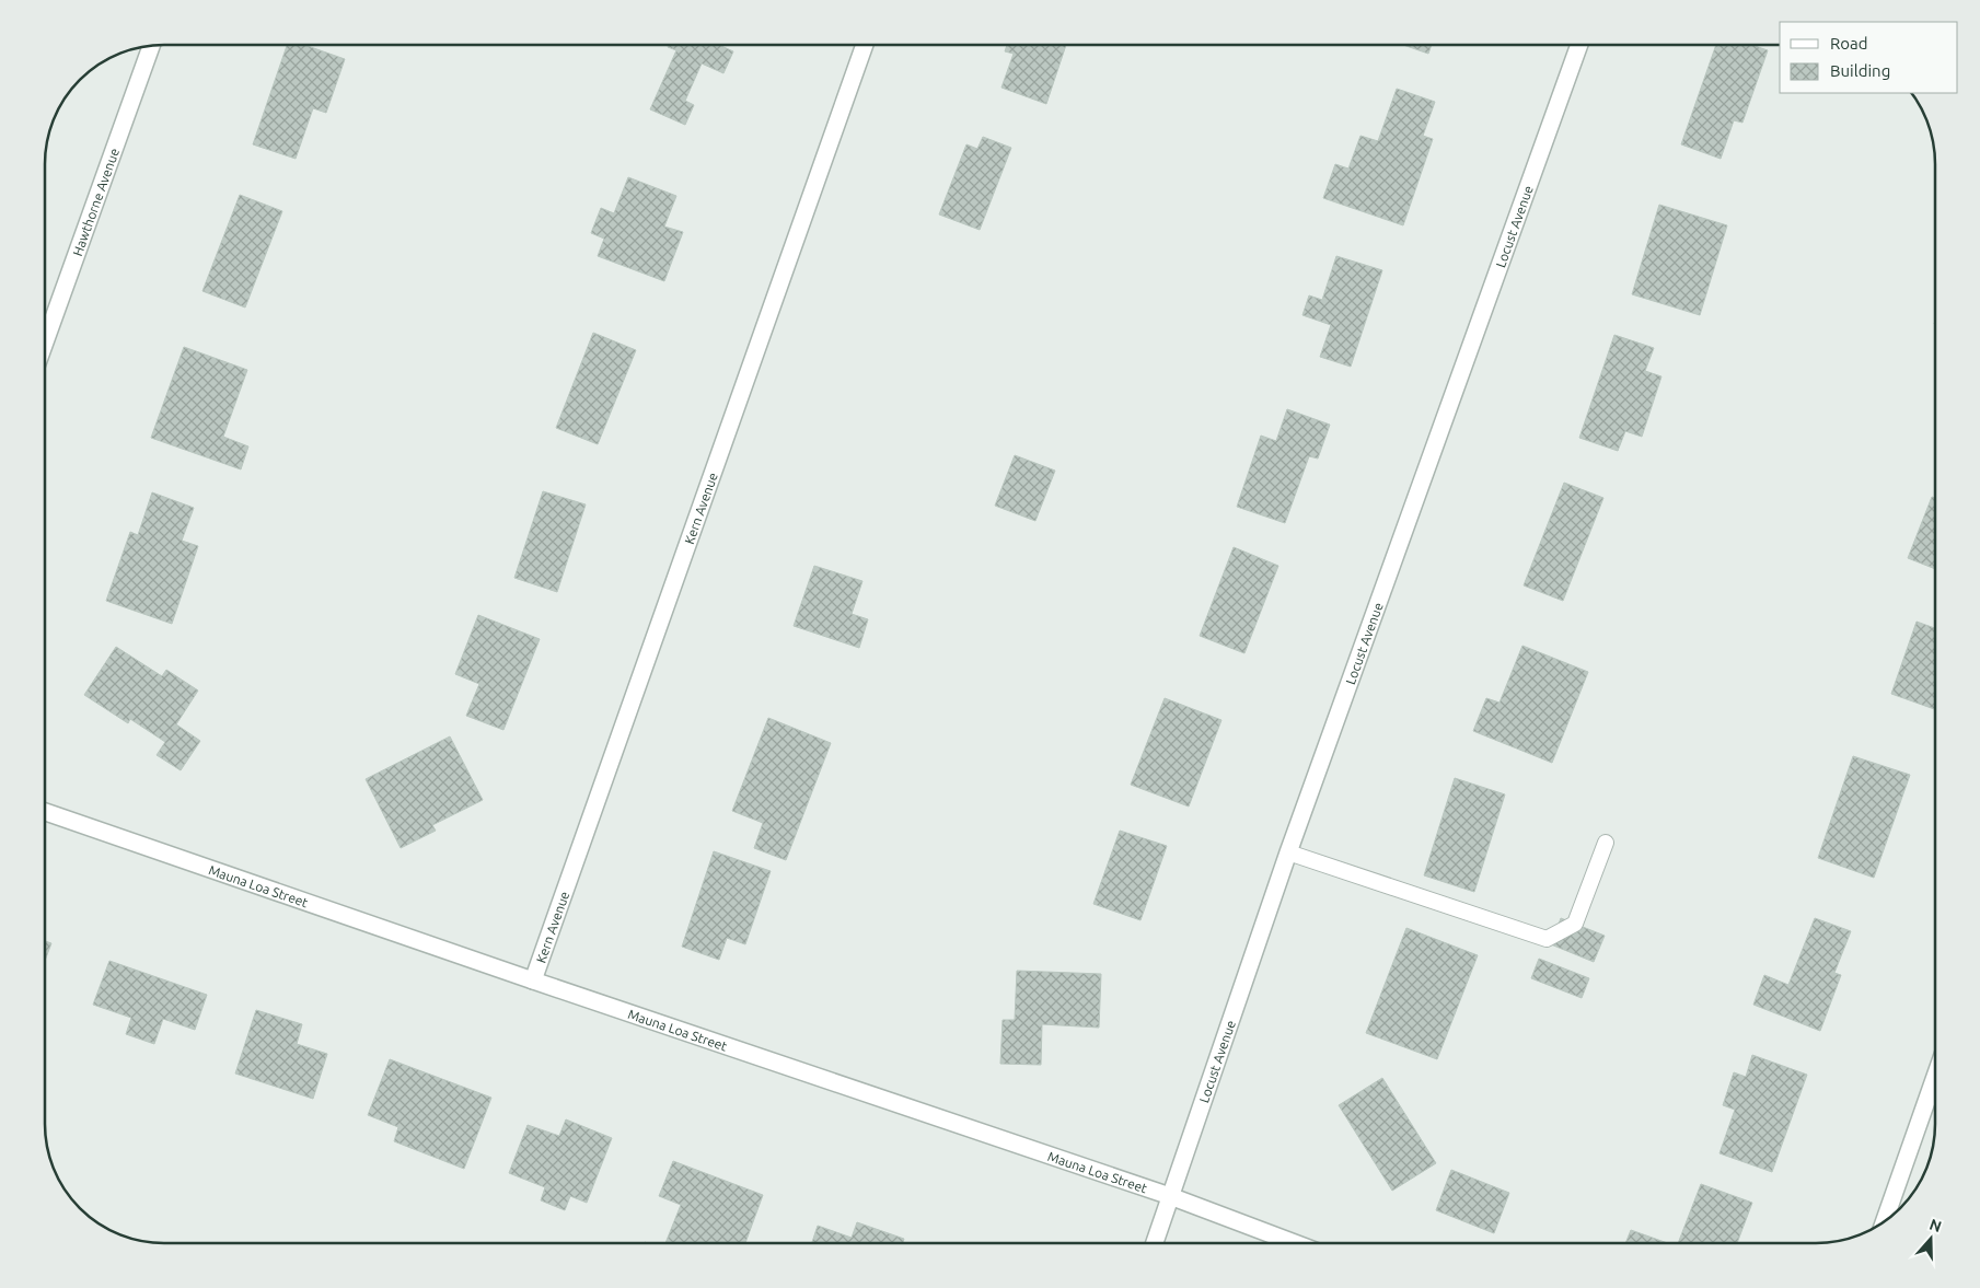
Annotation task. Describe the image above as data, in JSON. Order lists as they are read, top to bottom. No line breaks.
{"streets":{"street":["Hawthorne Avenue","Locust Avenue","Kern Avenue","Mauna Loa Street"]},"crossings":[["Locust Avenue","Mauna Loa Street"],["Kern Avenue","Mauna Loa Street"]],"legend":["Road","Building"],"north":"top"}
